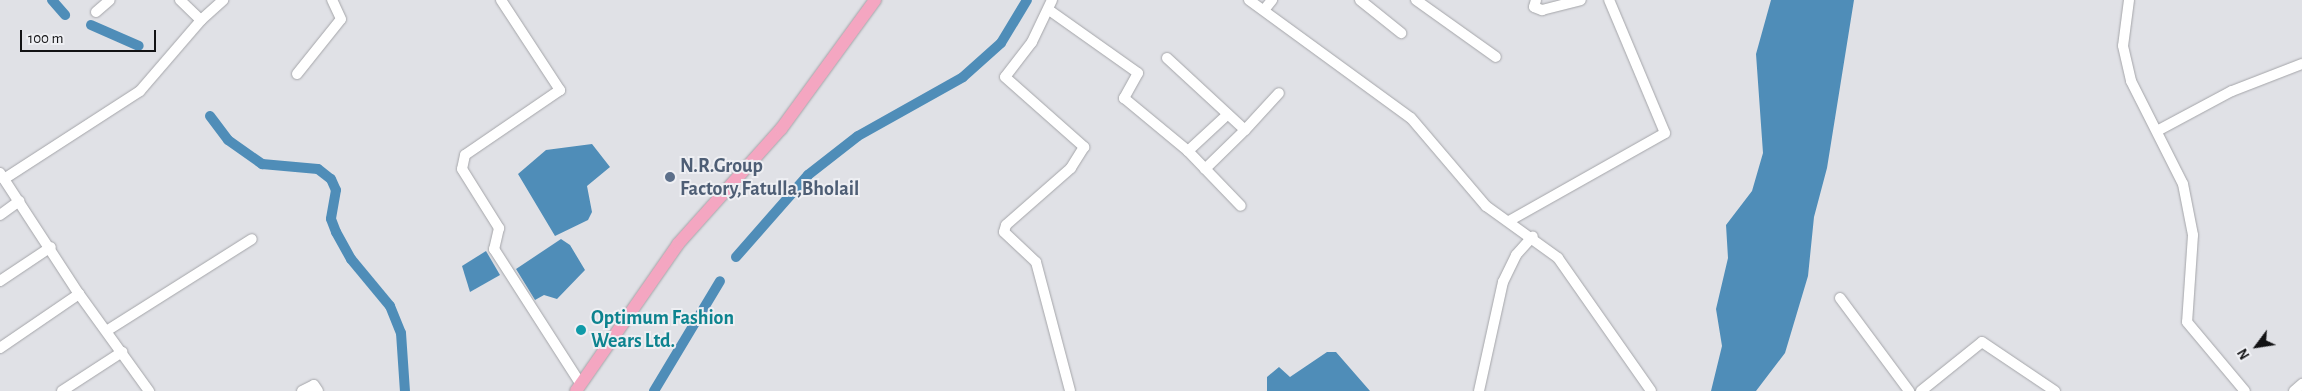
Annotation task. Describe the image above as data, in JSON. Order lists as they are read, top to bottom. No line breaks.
{"places":["N.R.Group Factory,Fatulla,Bholail","Optimum Fashion Wears Ltd."],"scale_bar":"100 m","north":"bottom left"}
